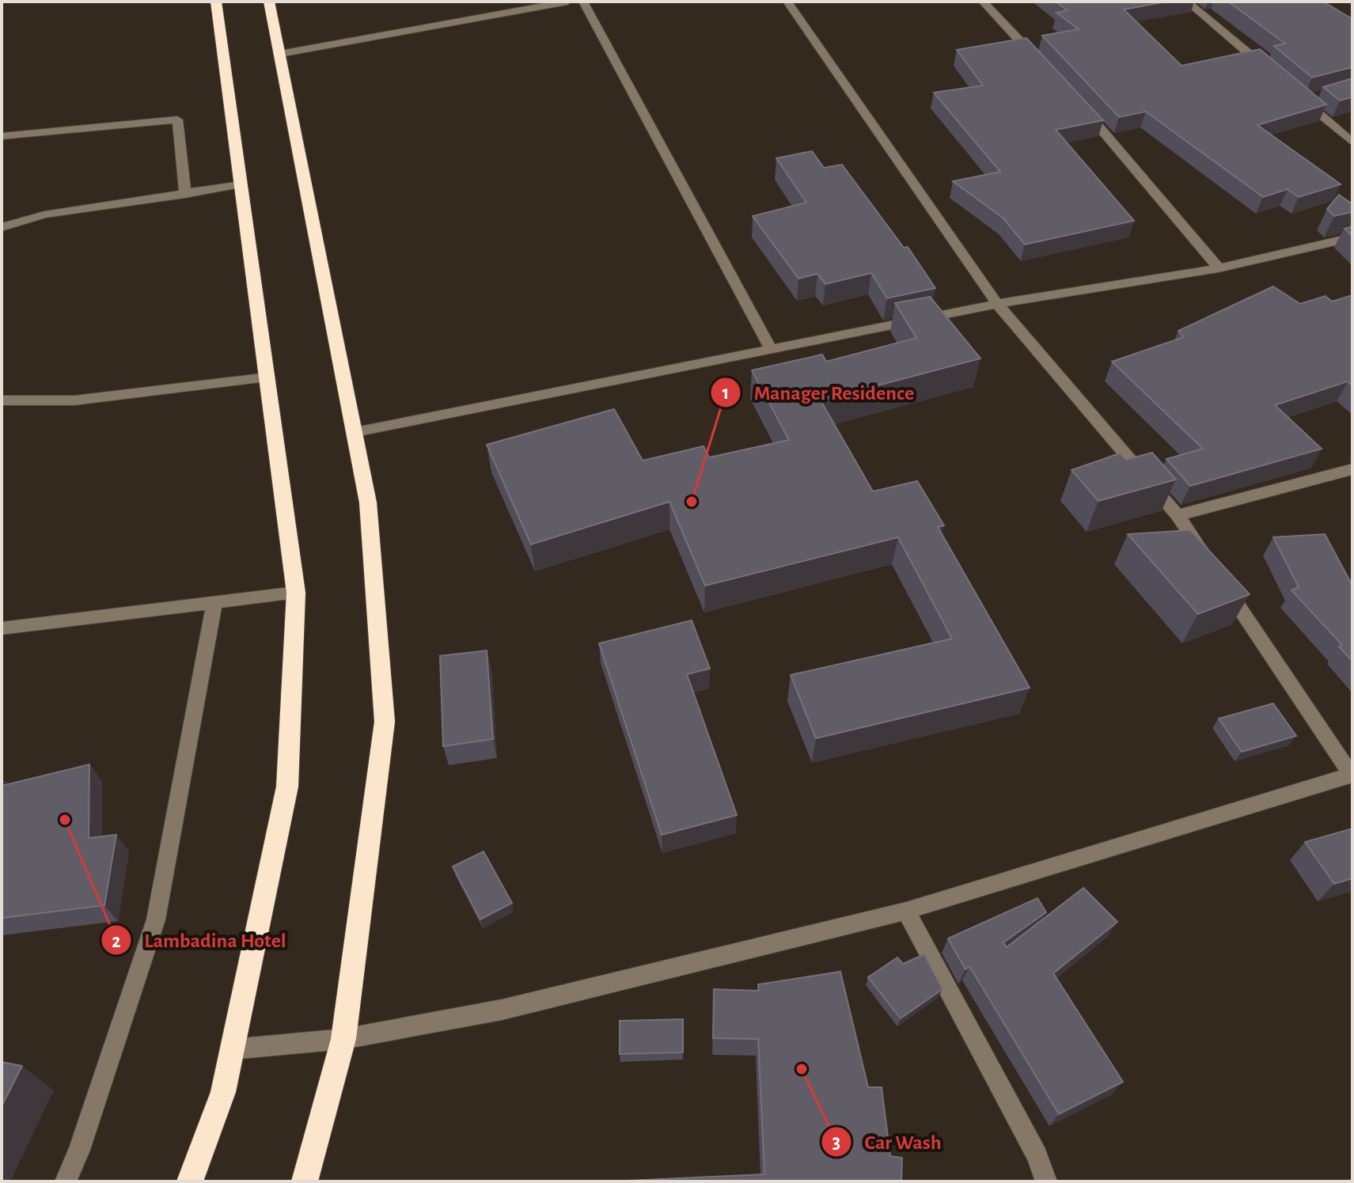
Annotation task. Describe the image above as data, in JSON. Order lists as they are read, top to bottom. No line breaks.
{"places":["Manager Residence","Lambadina Hotel","Car Wash"]}
